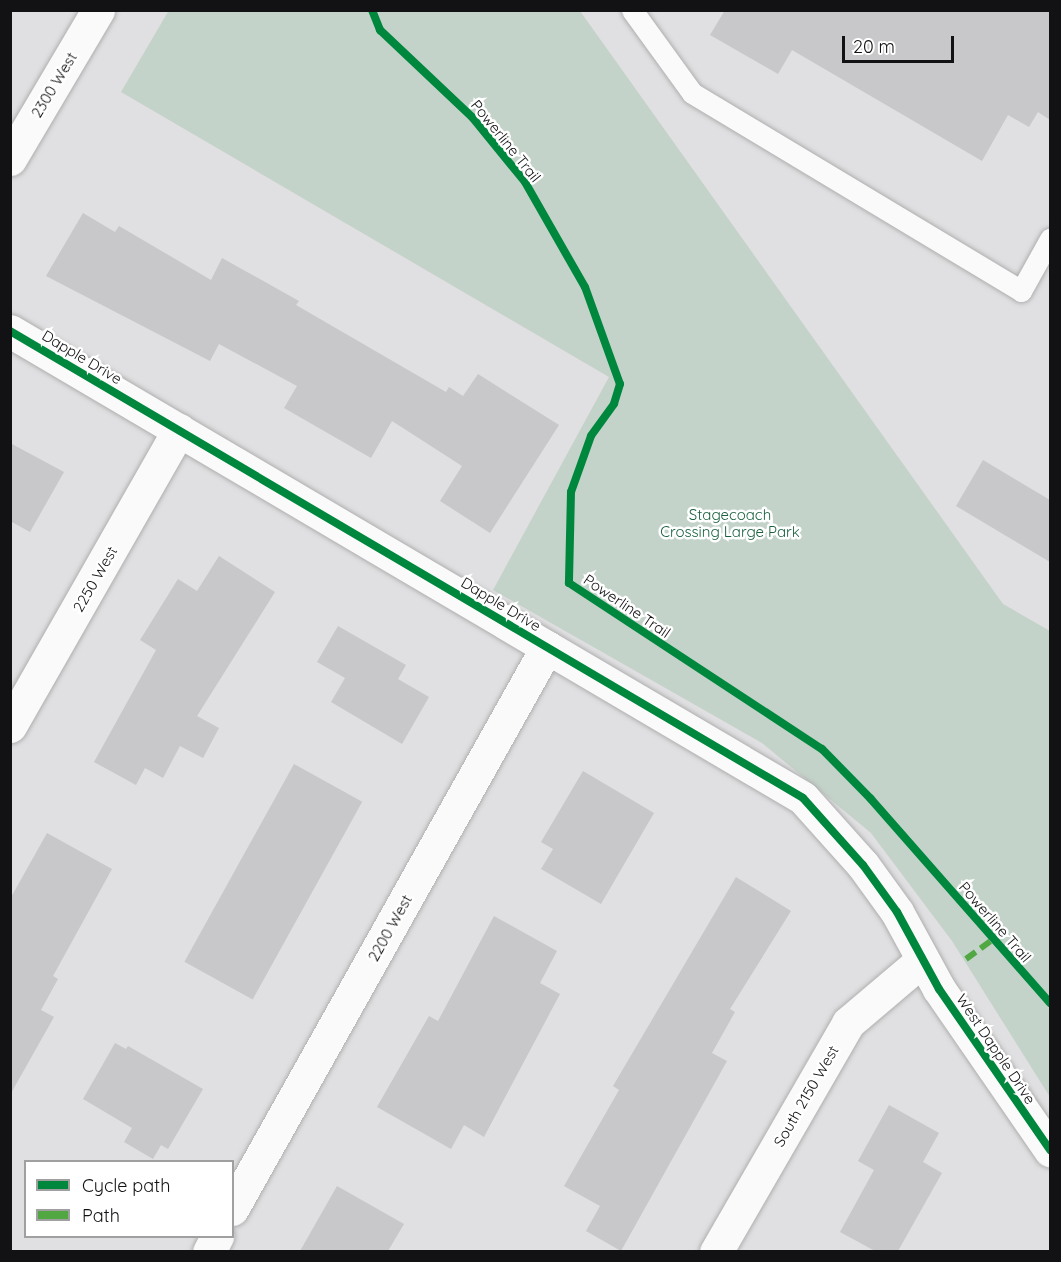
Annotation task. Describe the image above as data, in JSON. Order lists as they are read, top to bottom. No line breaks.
{"streets":{"street":["2300 West","Dapple Drive","2250 West","2200 West","West Dapple Drive","South 2150 West"],"cycle path":["Powerline Trail"]},"crossings":[["Dapple Drive","2250 West"],["Dapple Drive","2200 West"],["Dapple Drive","West Dapple Drive"],["Dapple Drive","South 2150 West"],["West Dapple Drive","South 2150 West"]],"parks":["Stagecoach Crossing Large Park"],"legend":["Cycle path","Path"],"scale_bar":"20 m"}
